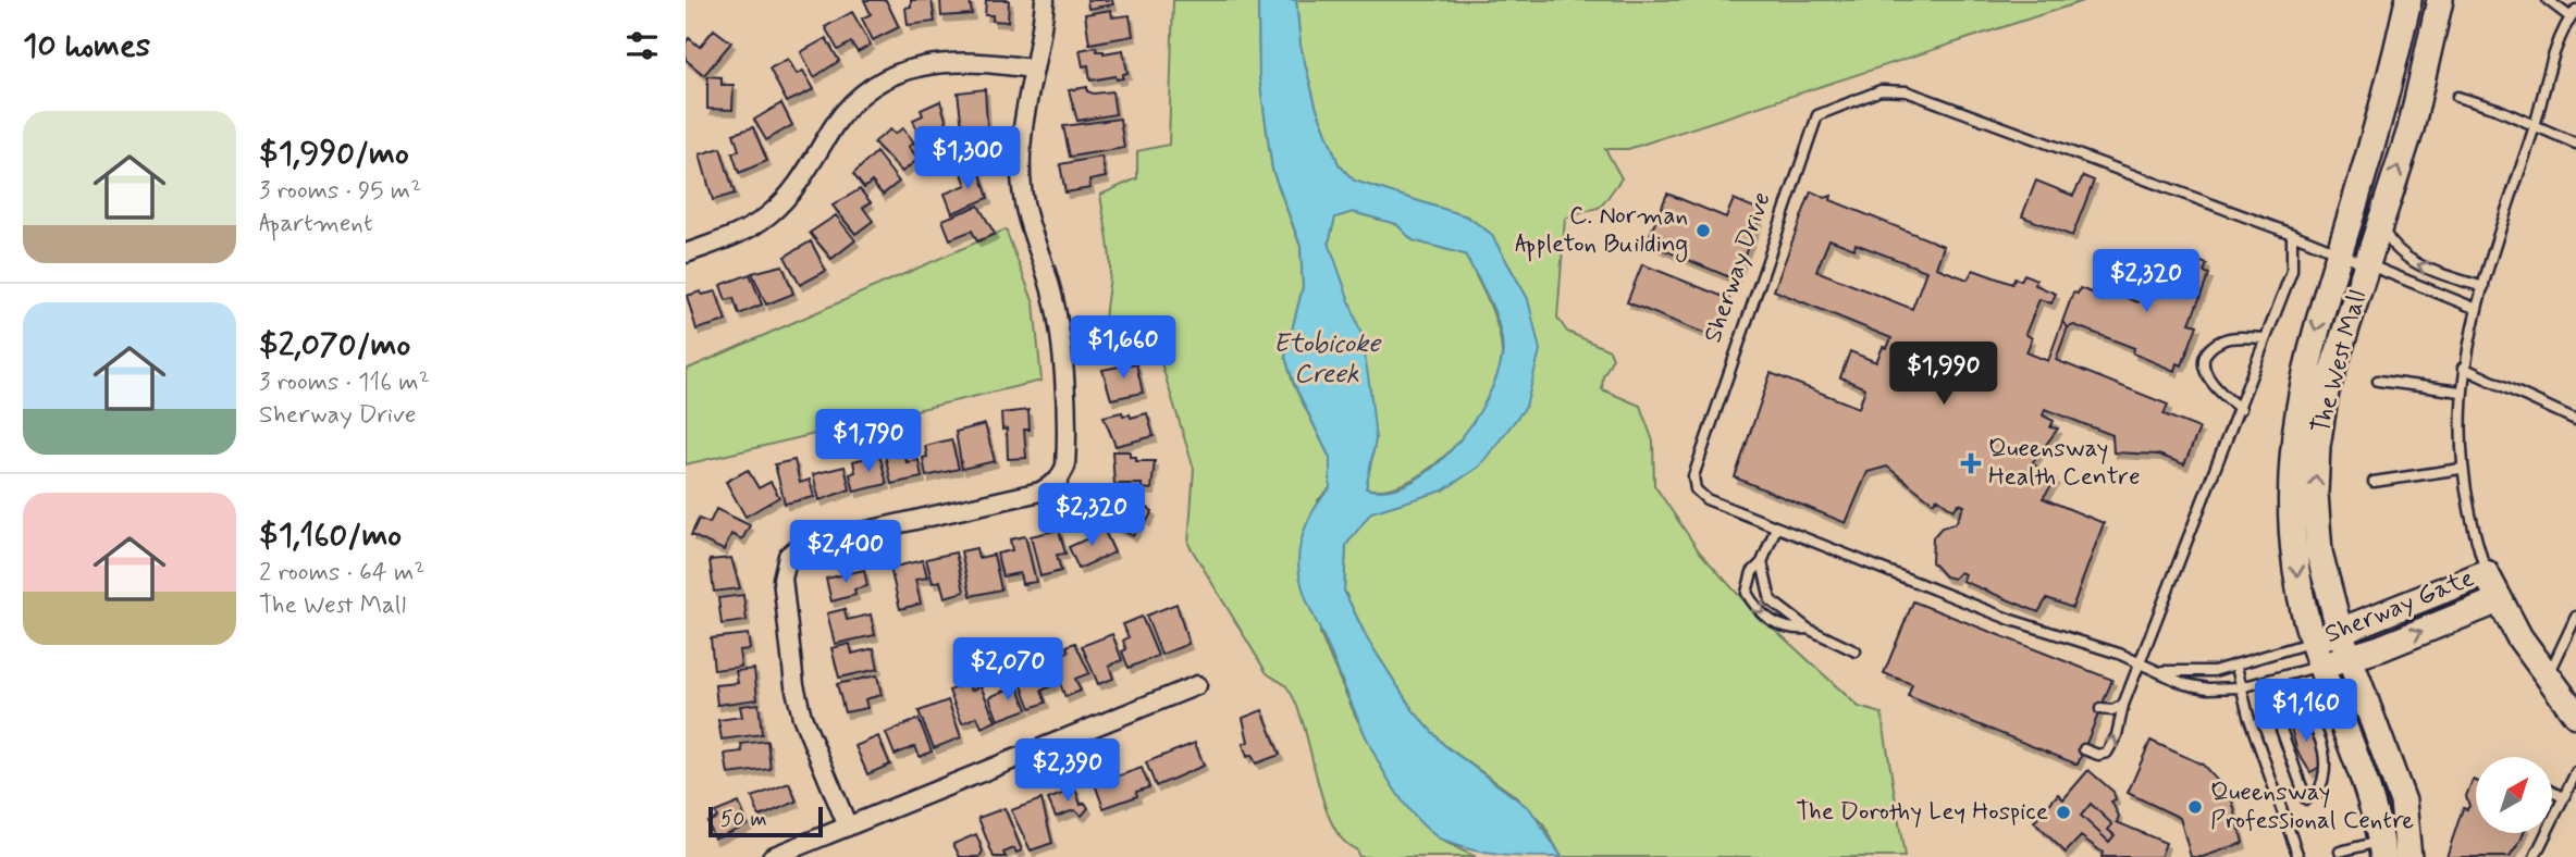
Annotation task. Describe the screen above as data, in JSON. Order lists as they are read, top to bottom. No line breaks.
{"streets":{"main road":["The West Mall","Sherway Gate"],"lane":["Sherway Drive"]},"crossings":[["Sherway Drive","The West Mall"],["Sherway Drive","Sherway Gate"],["The West Mall","Sherway Gate"]],"water":["Etobicoke Creek"],"places":{"other":["C. Norman Appleton Building","Queensway Professional Centre","The Dorothy Ley Hospice"],"health":["Queensway Health Centre"]},"scale_bar":"50 m","north":"top right","page":{"heading":"10 homes","list":[{"name":"$1,990/mo","note":"3 rooms · 95 m² · Apartment"},{"name":"$2,070/mo","note":"3 rooms · 116 m² · Sherway Drive"},{"name":"$1,160/mo","note":"2 rooms · 64 m² · The West Mall"}],"price":["$1,300","$2,320","$1,660","$1,990","$1,790","$2,320","$2,400","$2,070","$1,160","$2,390"],"scale":"50 m"}}
